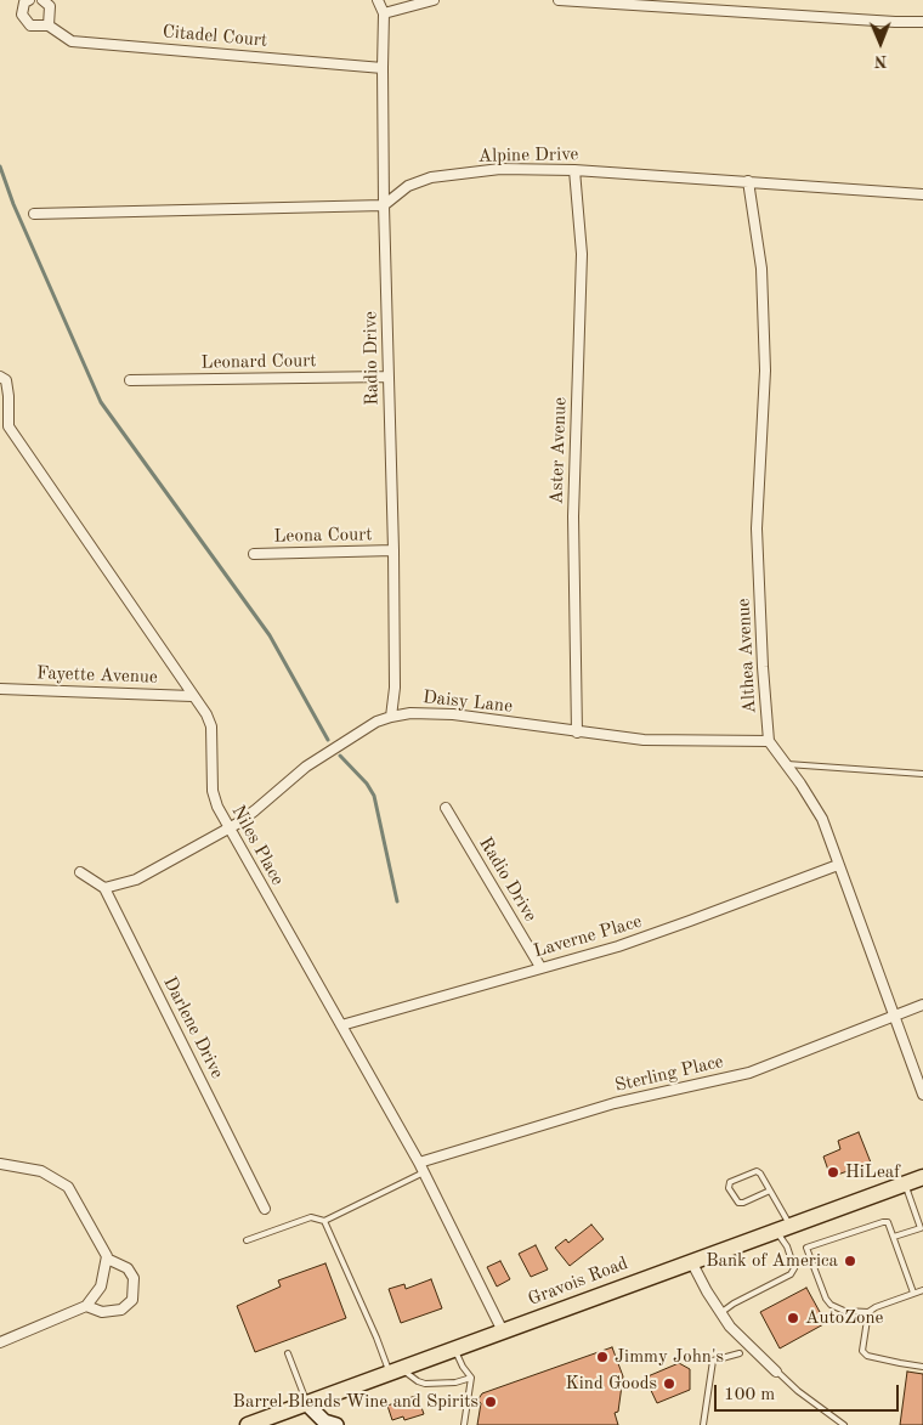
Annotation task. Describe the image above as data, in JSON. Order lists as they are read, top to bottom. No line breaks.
{"streets":{"main road":["Gravois Road"],"street":["Citadel Court","Alpine Drive","Radio Drive","Leonard Court","Aster Avenue","Leona Court","Althea Avenue","Fayette Avenue","Daisy Lane","Niles Place","Laverne Place","Darlene Drive","Sterling Place"]},"crossings":[["Citadel Court","Radio Drive"],["Alpine Drive","Radio Drive"],["Alpine Drive","Aster Avenue"],["Alpine Drive","Althea Avenue"],["Radio Drive","Leonard Court"],["Radio Drive","Leona Court"],["Radio Drive","Daisy Lane"],["Radio Drive","Laverne Place"],["Aster Avenue","Daisy Lane"],["Althea Avenue","Daisy Lane"],["Fayette Avenue","Niles Place"],["Daisy Lane","Niles Place"],["Daisy Lane","Darlene Drive"],["Niles Place","Laverne Place"],["Niles Place","Sterling Place"],["Niles Place","Gravois Road"]],"places":["HiLeaf","Bank of America","AutoZone","Jimmy John's","Kind Goods","Barrel Blends Wine and Spirits"],"scale_bar":"100 m","north":"bottom"}
